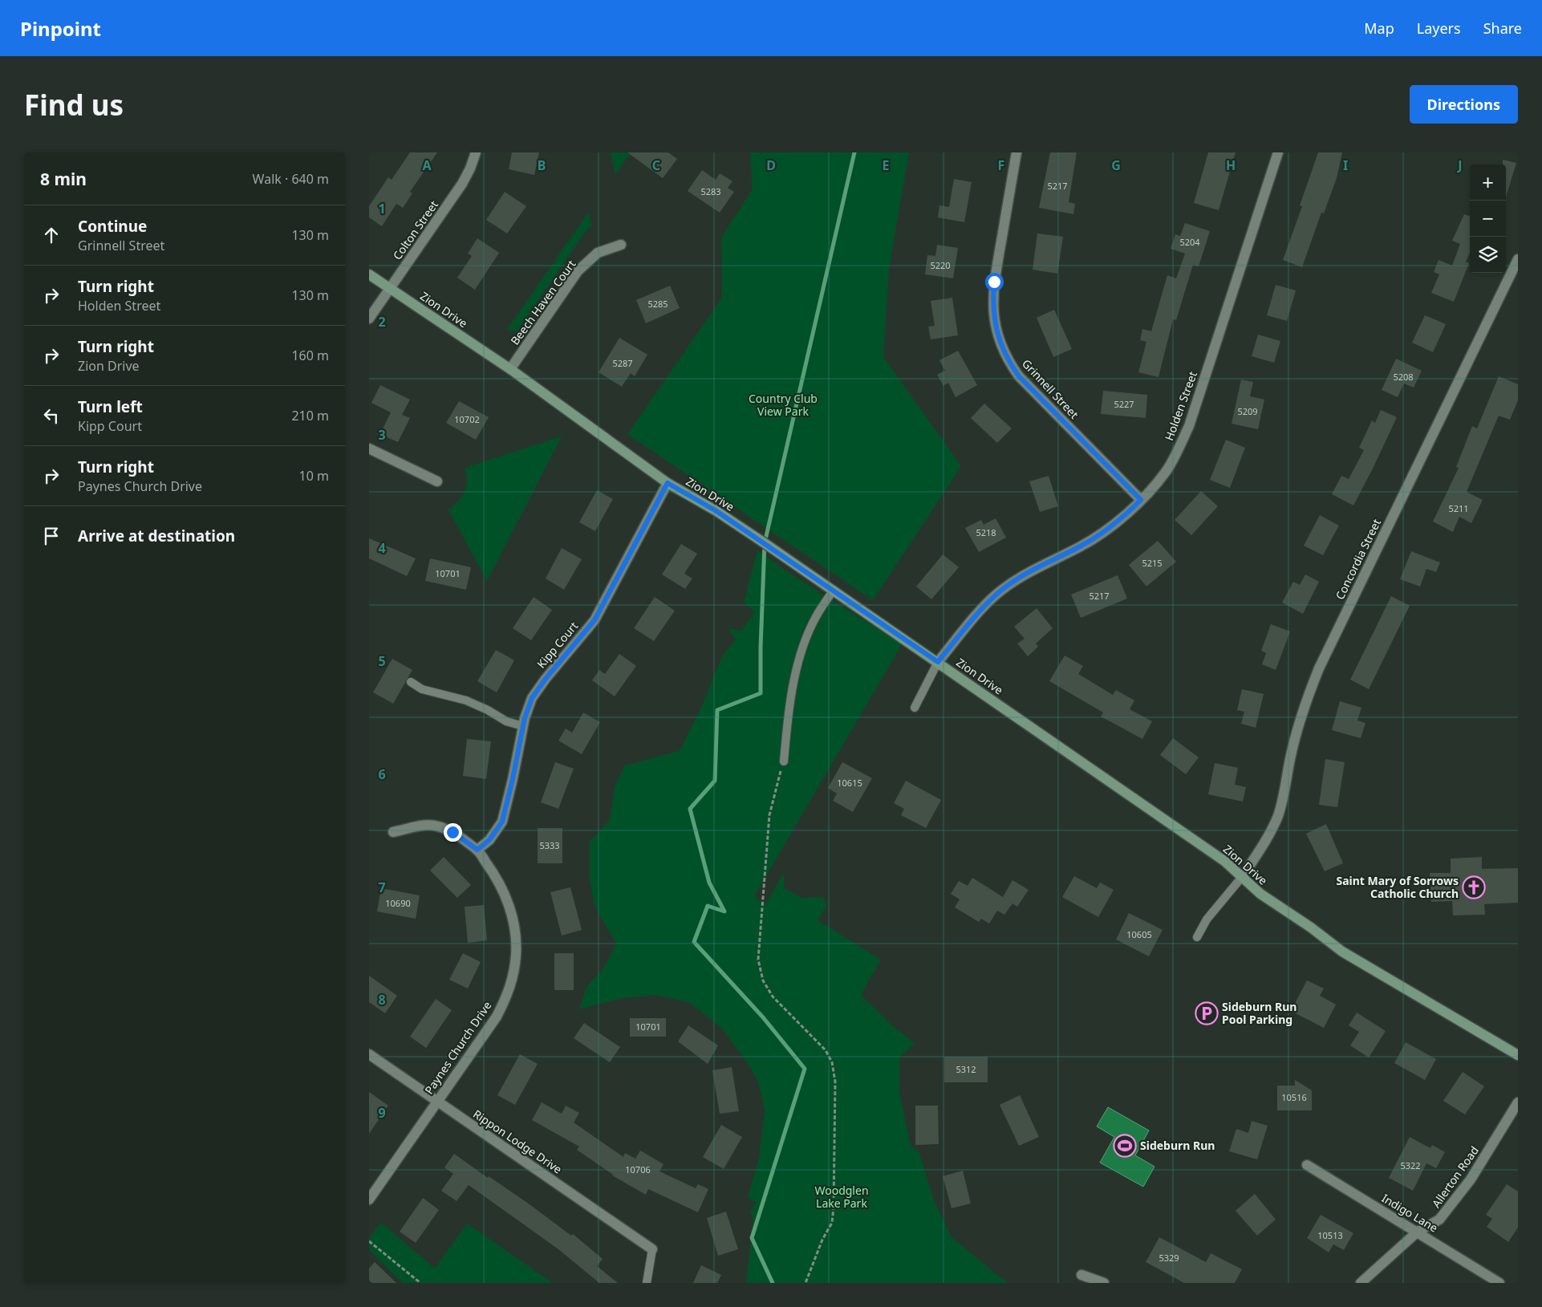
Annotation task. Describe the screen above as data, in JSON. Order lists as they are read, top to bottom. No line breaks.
{"streets":{"main road":["Zion Drive"],"street":["Colton Street","Beech Haven Court","Grinnell Street","Holden Street","Concordia Street","Kipp Court","Paynes Church Drive","Rippon Lodge Drive","Allerton Road","Indigo Lane"]},"crossings":[["Colton Street","Zion Drive"],["Beech Haven Court","Zion Drive"],["Zion Drive","Holden Street"],["Zion Drive","Concordia Street"],["Zion Drive","Kipp Court"],["Grinnell Street","Holden Street"],["Kipp Court","Paynes Church Drive"],["Paynes Church Drive","Rippon Lodge Drive"],["Allerton Road","Indigo Lane"]],"parks":["Country Club View Park","Woodglen Lake Park"],"places":{"church":["Saint Mary of Sorrows Catholic Church"],"parking":["Sideburn Run Pool Parking"],"sports":["Sideburn Run"]},"house_numbers":["5217","5283","5204","5220","5285","5287","5208","5227","5209","10702","5211","5218","5215","10701","5217","10615","5333","10690","10605","10701","5312","10516","5322","10706","10513","5329"],"page":{"header":"Pinpoint","nav":["Map","Layers","Share"],"buttons":"Directions","title":"Find us","heading":["8 min","Walk · 640 m"],"map_buttons":["+","−"],"list":[["Continue","Grinnell Street","130 m"],["Turn right","Holden Street","130 m"],["Turn right","Zion Drive","160 m"],["Turn left","Kipp Court","210 m"],["Turn right","Paynes Church Drive","10 m"],"Arrive at destination"]},"grid":{"columns":["A","B","C","D","E","F","G","H","I","J"],"rows":["1","2","3","4","5","6","7","8","9"]}}
